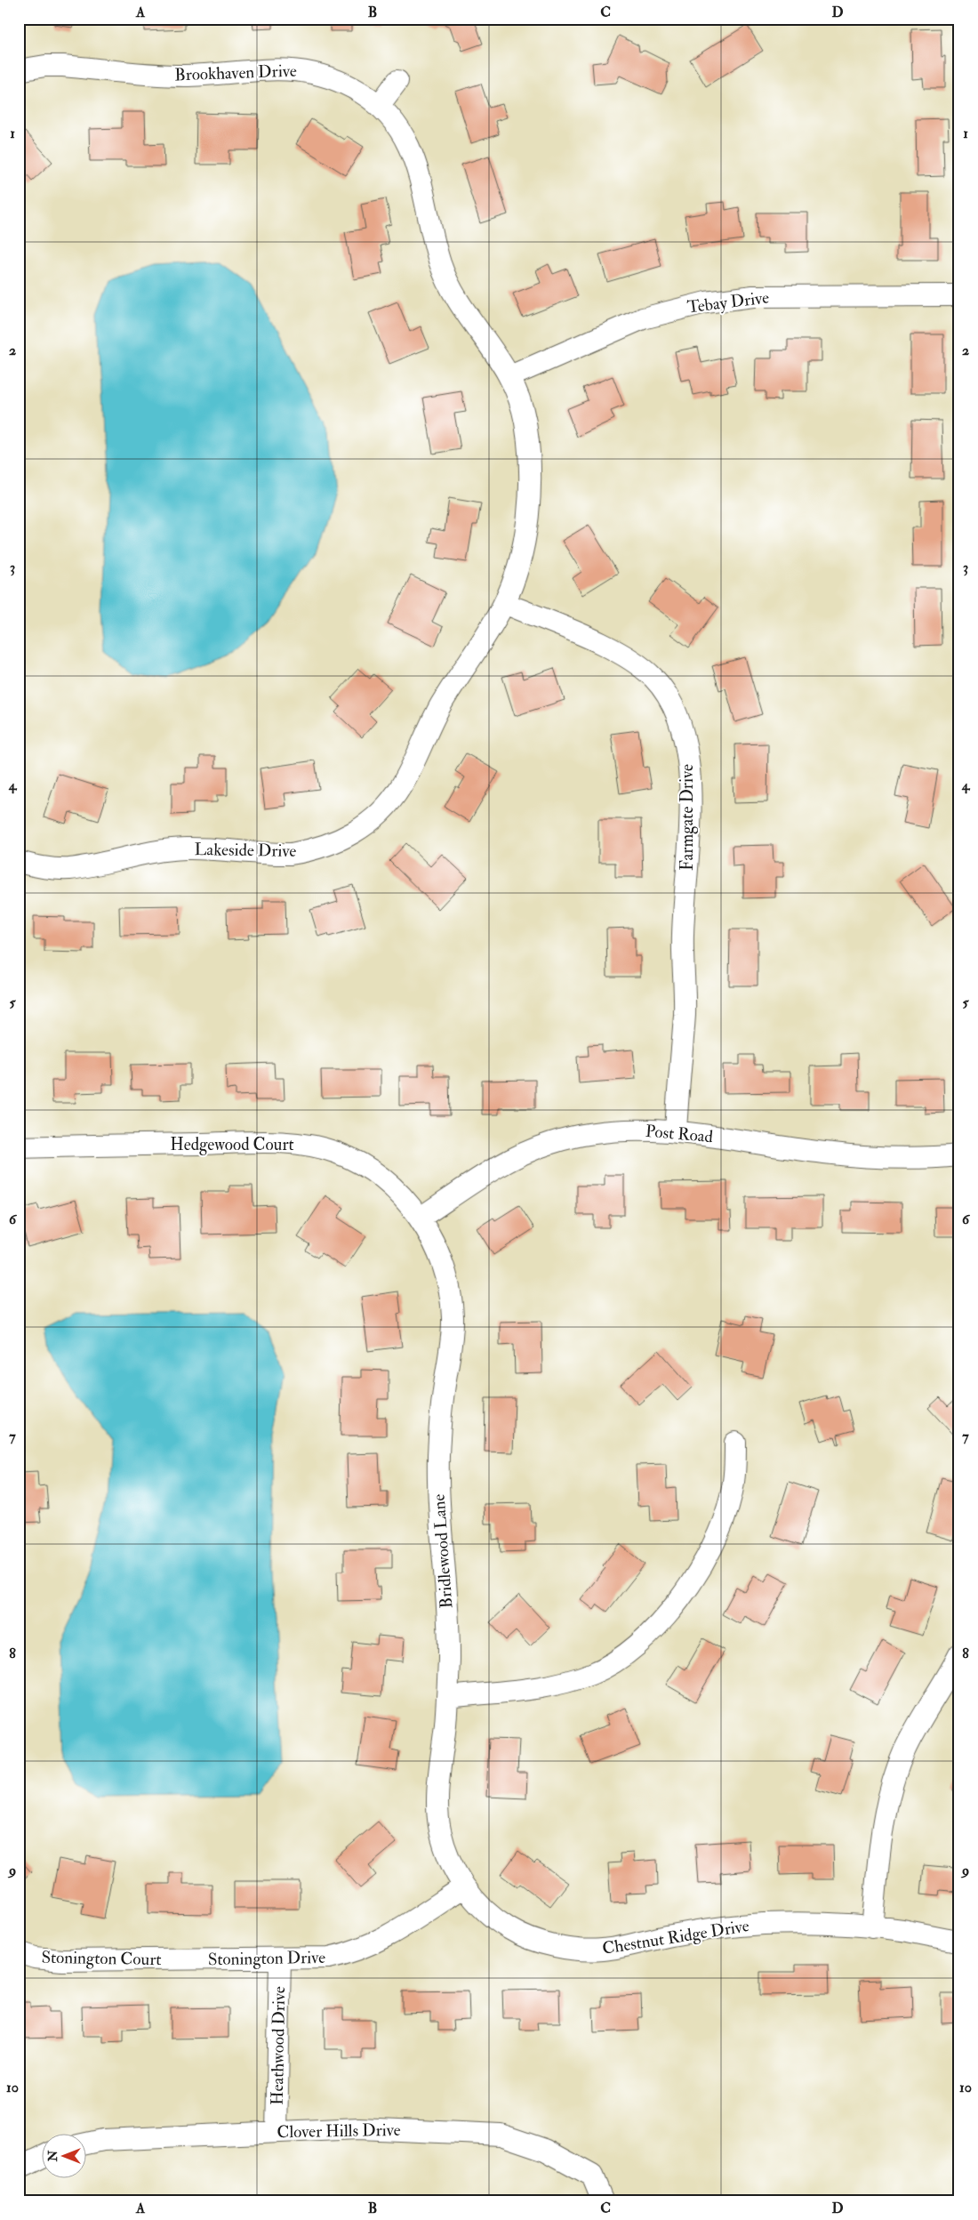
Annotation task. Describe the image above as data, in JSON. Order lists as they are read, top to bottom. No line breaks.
{"streets":{"street":["Brookhaven Drive","Tebay Drive","Farmgate Drive","Lakeside Drive","Post Road","Hedgewood Court","Bridlewood Lane","Chestnut Ridge Drive","Stonington Court","Stonington Drive","Heathwood Drive","Clover Hills Drive"]},"crossings":[["Brookhaven Drive","Tebay Drive"],["Brookhaven Drive","Lakeside Drive"],["Tebay Drive","Lakeside Drive"],["Farmgate Drive","Lakeside Drive"],["Farmgate Drive","Post Road"],["Post Road","Hedgewood Court"],["Post Road","Bridlewood Lane"],["Hedgewood Court","Bridlewood Lane"],["Bridlewood Lane","Chestnut Ridge Drive"],["Bridlewood Lane","Stonington Drive"],["Chestnut Ridge Drive","Stonington Drive"],["Stonington Court","Stonington Drive"],["Stonington Drive","Heathwood Drive"],["Heathwood Drive","Clover Hills Drive"]],"north":"left","grid":{"columns":["A","B","C","D"],"rows":["1","2","3","4","5","6","7","8","9","10"]}}
